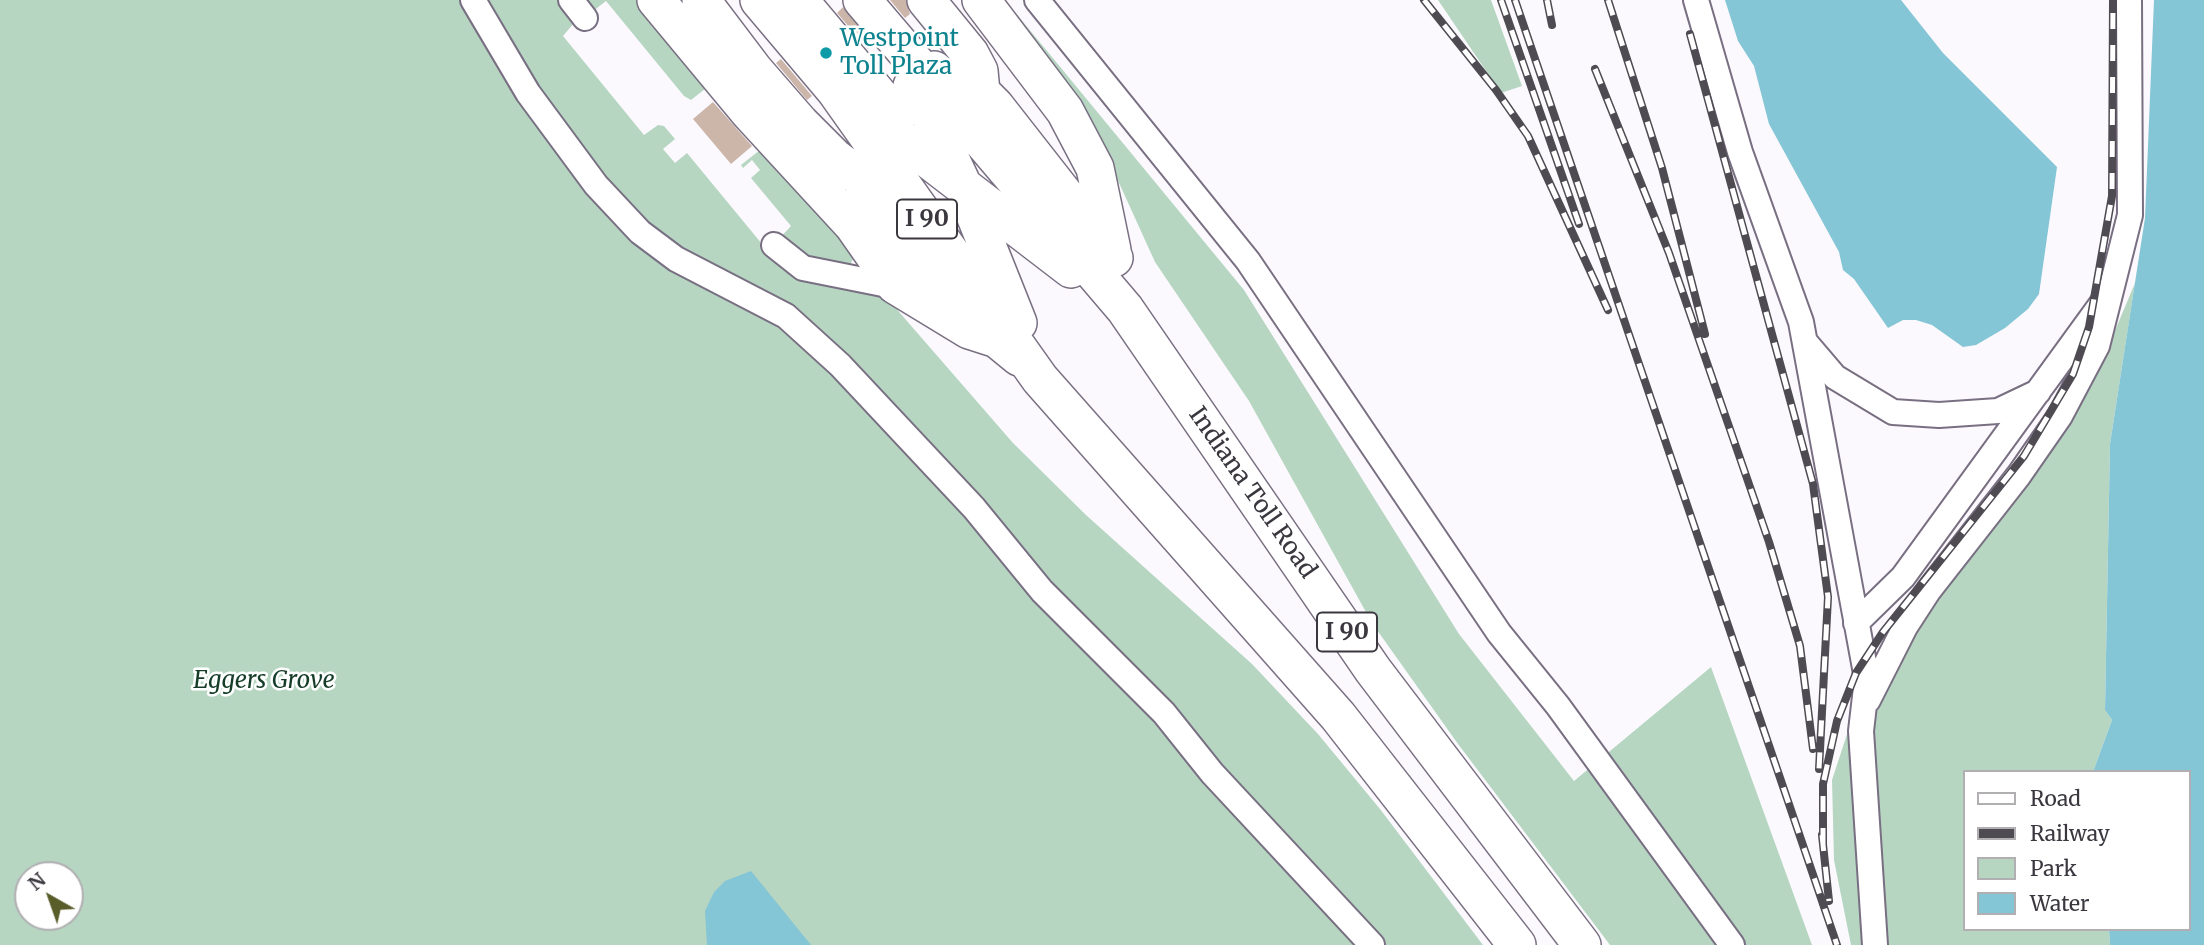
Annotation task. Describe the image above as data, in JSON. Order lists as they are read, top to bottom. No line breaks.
{"streets":{"highway":["I 90","Indiana Toll Road"]},"crossings":[["I 90","Indiana Toll Road"]],"parks":["Eggers Grove"],"places":["Westpoint Toll Plaza"],"legend":["Road","Railway","Park","Water"],"north":"top left"}
